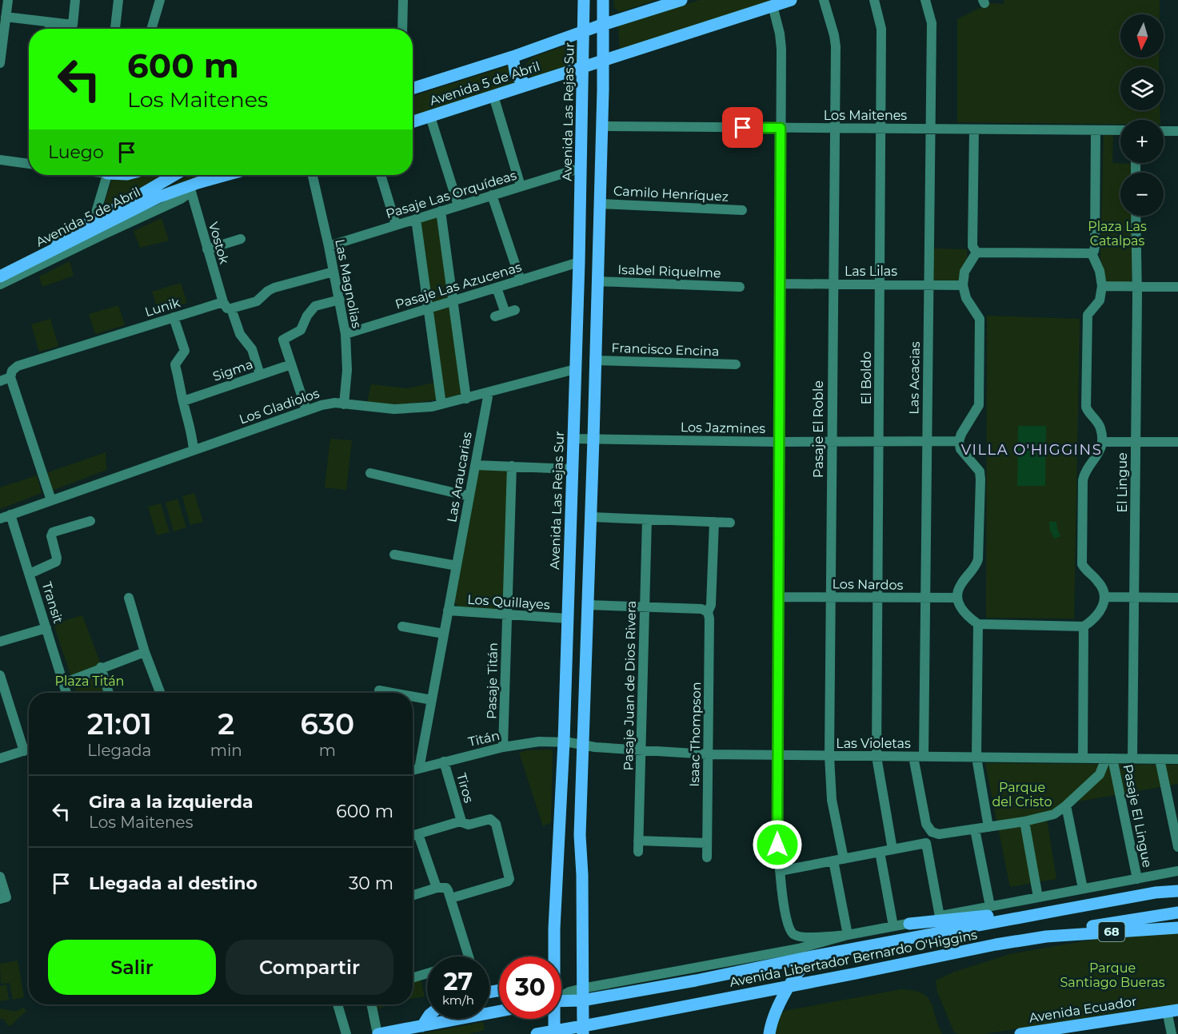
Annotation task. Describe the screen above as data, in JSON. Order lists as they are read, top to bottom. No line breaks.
{"streets":{"main road":["Avenida 5 de Abril","Avenida Las Rejas Sur","68","Avenida Libertador Bernardo O'Higgins","Avenida Ecuador"],"street":["Los Maitenes","Camilo Henríquez","Pasaje Las Orquídeas","Vostok","Isabel Riquelme","Las Lilas","Las Magnolias","Pasaje Las Azucenas","Lunik","Francisco Encina","Sigma","El Boldo","Las Acacias","Los Gladiolos","Los Jazmines","Pasaje El Roble","Las Araucarias","El Lingue","Los Nardos","Los Quillayes","Transit","Pasaje Titán","Pasaje Juan de Dios Rivera","Isaac Thompson","Titán","Las Violetas","Tiros","Pasaje El Lingue"]},"crossings":[["Avenida 5 de Abril","Avenida Las Rejas Sur"],["Avenida 5 de Abril","Vostok"],["Avenida Las Rejas Sur","Pasaje Las Orquídeas"],["Avenida Las Rejas Sur","Pasaje Las Azucenas"],["Avenida Las Rejas Sur","Los Gladiolos"],["Avenida Las Rejas Sur","Los Jazmines"],["Avenida Las Rejas Sur","Los Quillayes"],["Avenida Las Rejas Sur","Titán"],["Avenida Las Rejas Sur","Las Violetas"],["Avenida Las Rejas Sur","Avenida Libertador Bernardo O'Higgins"],["Los Maitenes","El Boldo"],["Los Maitenes","Las Acacias"],["Los Maitenes","Pasaje El Roble"],["Pasaje Las Orquídeas","Las Magnolias"],["Vostok","Lunik"],["Las Lilas","El Boldo"],["Las Lilas","Las Acacias"],["Las Lilas","Pasaje El Roble"],["Las Magnolias","Pasaje Las Azucenas"],["Las Magnolias","Los Gladiolos"],["El Boldo","Los Jazmines"],["El Boldo","Los Nardos"],["El Boldo","Las Violetas"],["Las Acacias","Los Jazmines"],["Las Acacias","Los Nardos"],["Las Acacias","Las Violetas"],["Los Gladiolos","Las Araucarias"],["Los Gladiolos","Transit"],["Los Jazmines","Pasaje El Roble"],["Pasaje El Roble","Los Nardos"],["Pasaje El Roble","Las Violetas"],["Pasaje El Roble","Avenida Libertador Bernardo O'Higgins"],["Las Araucarias","Los Quillayes"],["Las Araucarias","Titán"],["El Lingue","Las Violetas"],["Los Quillayes","Pasaje Titán"],["Pasaje Titán","Titán"],["Pasaje Juan de Dios Rivera","Las Violetas"],["Isaac Thompson","Las Violetas"],["Titán","Las Violetas"],["Titán","Tiros"],["Las Violetas","Pasaje El Lingue"],["Pasaje El Lingue","Avenida Libertador Bernardo O'Higgins"]],"districts":["VILLA O'HIGGINS"],"parks":["Plaza Las Catalpas","Plaza Titán","Parque del Cristo","Parque Santiago Bueras"],"north":"bottom","page":{"map_buttons":["+","−"],"turn":["600 m","Los Maitenes"],"then":"Luego","eta":["21:01","Llegada","2","min","630","m"],"list":[{"name":"Gira a la izquierda","note":"Los Maitenes","value":"600 m"},{"name":"Llegada al destino","value":"30 m"}],"buttons":["Salir","Compartir"],"speed":"27 km/h","limit":"30"}}
